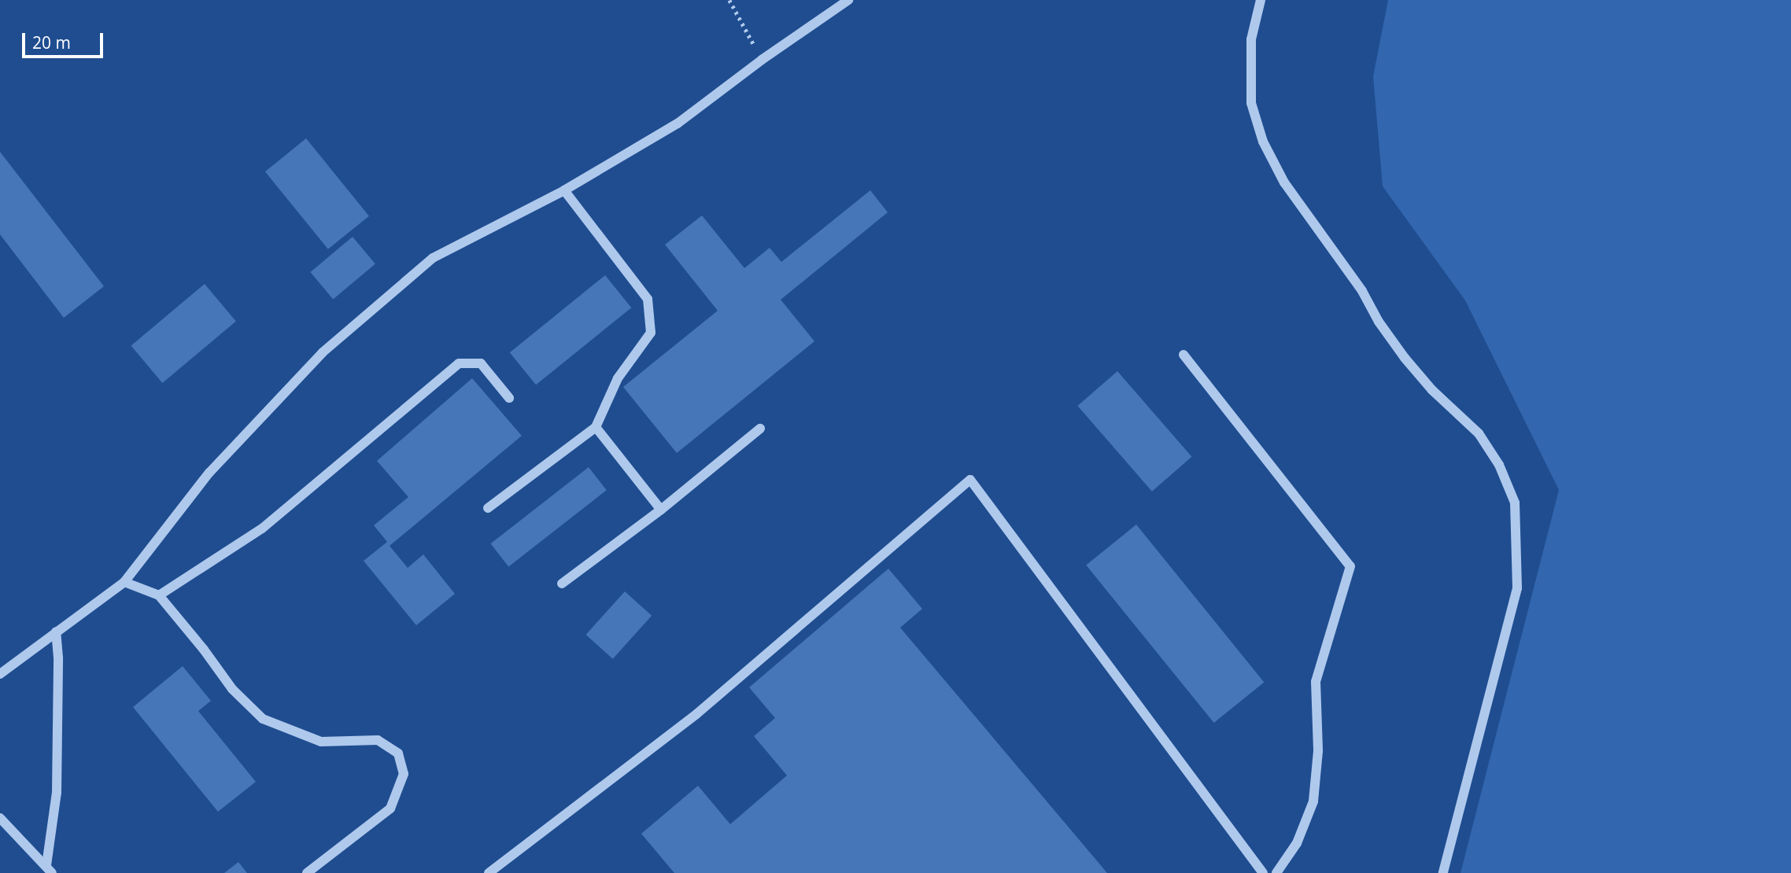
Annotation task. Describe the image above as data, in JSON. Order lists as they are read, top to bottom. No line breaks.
{"scale_bar":"20 m"}
